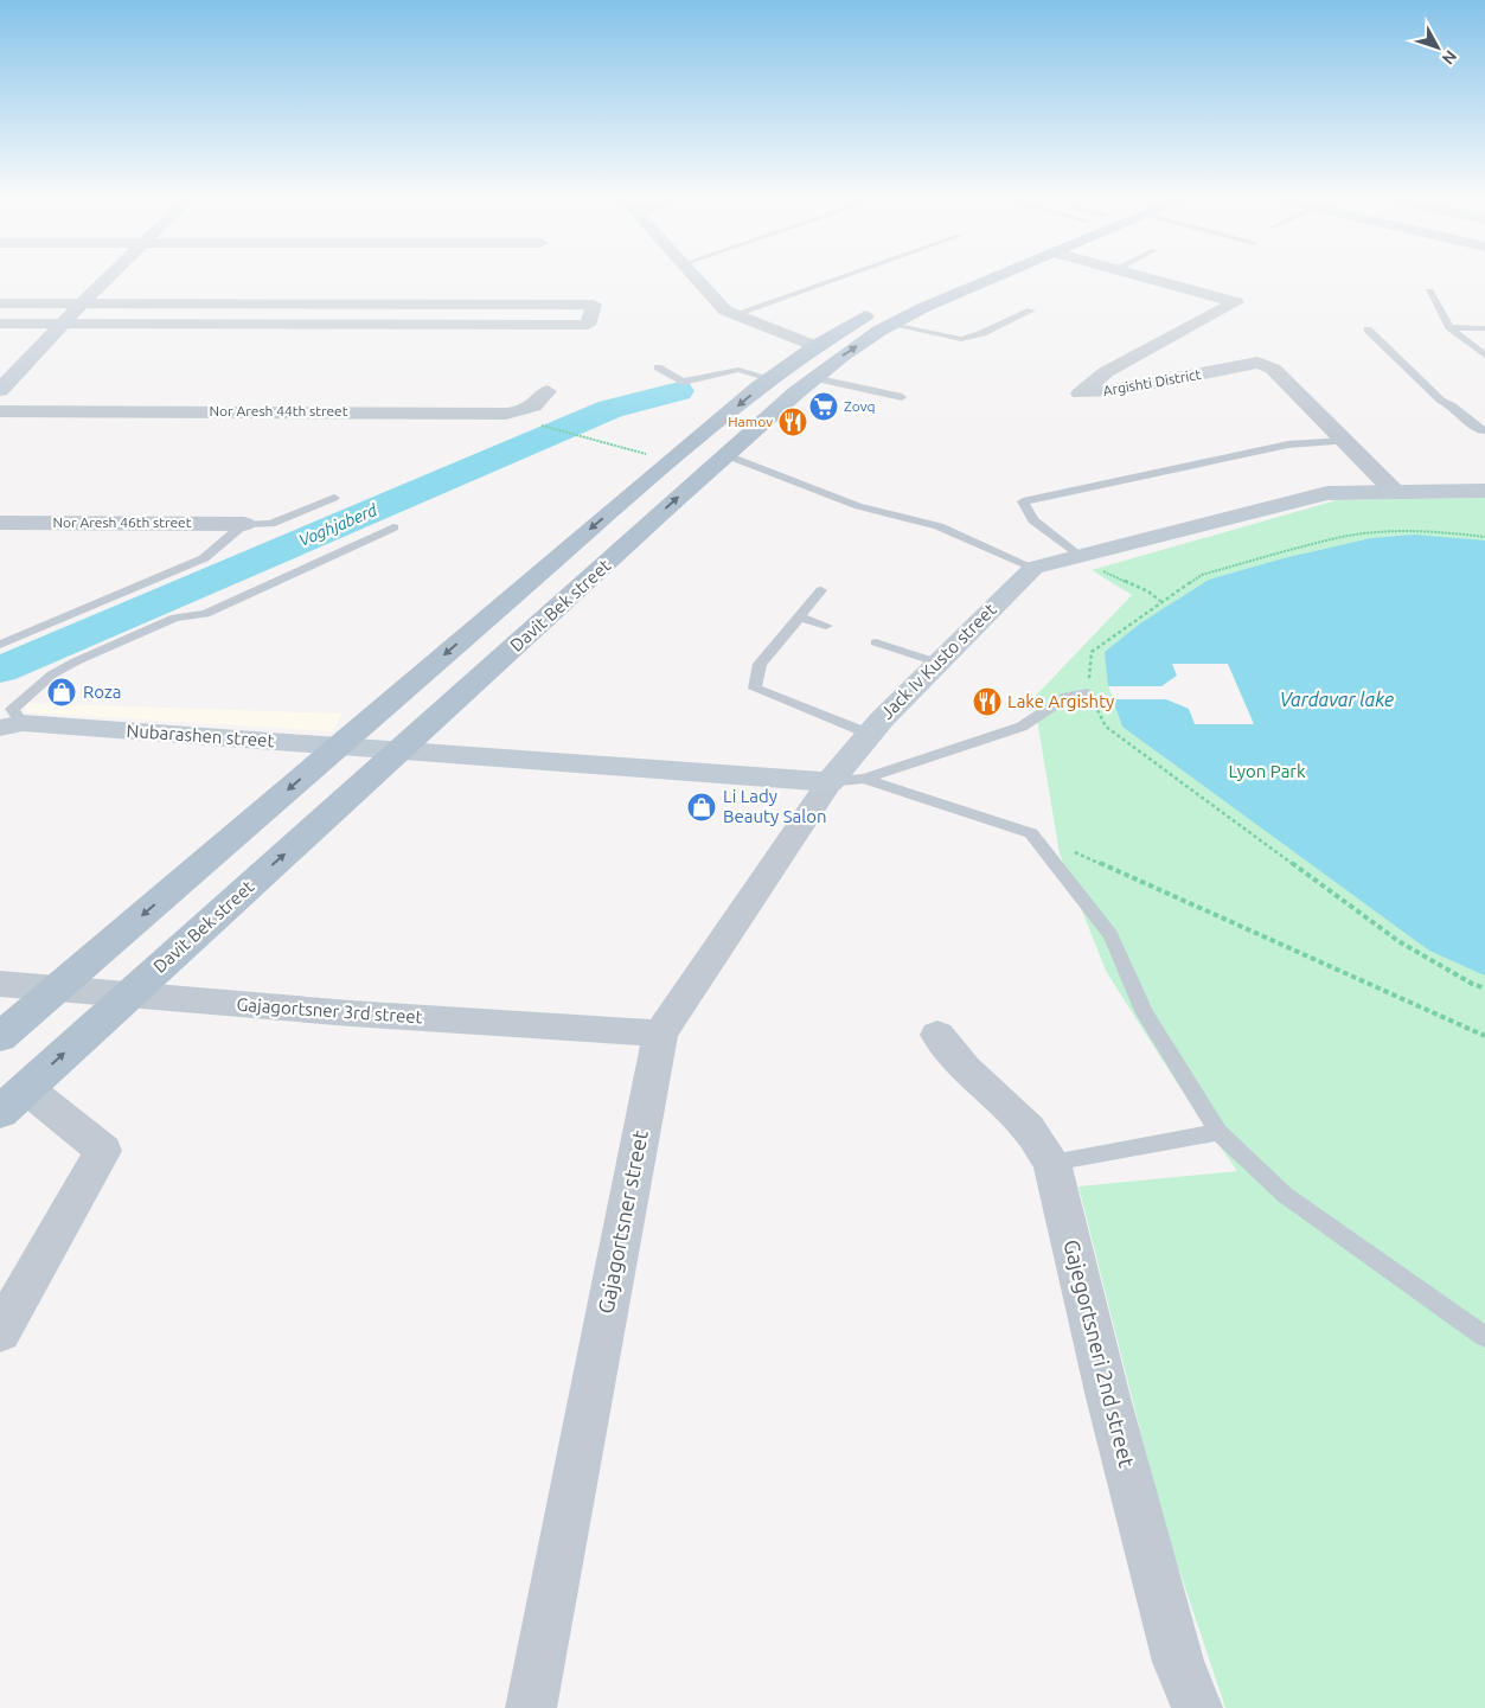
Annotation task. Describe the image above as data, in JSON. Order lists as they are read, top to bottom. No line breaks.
{"streets":{"main road":["Davit Bek street","Jack Iv Kusto street","Nubarashen street"],"street":["Argishti District","Nor Aresh 44th street","Nor Aresh 46th street","Gajagortsner 3rd street","Gajagortsner street","Gajegortsneri 2nd street"]},"crossings":[["Argishti District","Jack Iv Kusto street"],["Davit Bek street","Nubarashen street"],["Davit Bek street","Gajagortsner 3rd street"],["Jack Iv Kusto street","Gajagortsner street"],["Gajagortsner 3rd street","Gajagortsner street"]],"water":["Voghjaberd","Vardavar lake"],"parks":["Lyon Park"],"places":{"supermarket":["Zovq"],"restaurant":["Hamov","Lake Argishty"],"shop":["Roza","Li Lady Beauty Salon"]},"north":"bottom right"}
